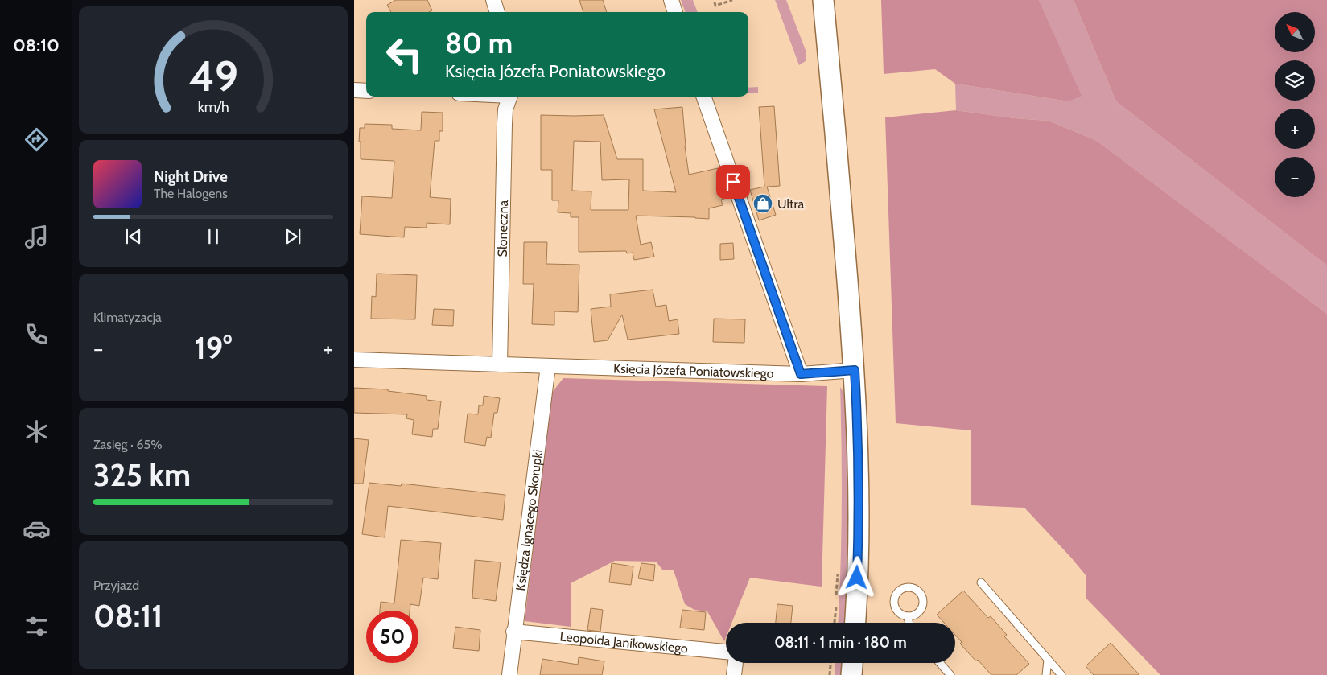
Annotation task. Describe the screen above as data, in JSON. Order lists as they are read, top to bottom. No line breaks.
{"streets":{"street":["Słoneczna","Księcia Józefa Poniatowskiego","Księdza Ignacego Skorupki","Leopolda Janikowskiego"]},"crossings":[["Słoneczna","Księcia Józefa Poniatowskiego"],["Księcia Józefa Poniatowskiego","Księdza Ignacego Skorupki"],["Księdza Ignacego Skorupki","Leopolda Janikowskiego"]],"places":{"shop":["Ultra"]},"north":"top left","page":{"tabs":"08:10","map_buttons":["+","−"],"turn":["80 m","Księcia Józefa Poniatowskiego"],"song":["Night Drive","The Halogens"],"tile":["Klimatyzacja",["Zasięg · 65%","325 km"],["Przyjazd","08:11"]],"heat":["−","19°","+"],"limit":"50","trip":"08:11 · 1 min · 180 m","gauge":["49","km/h"]}}
